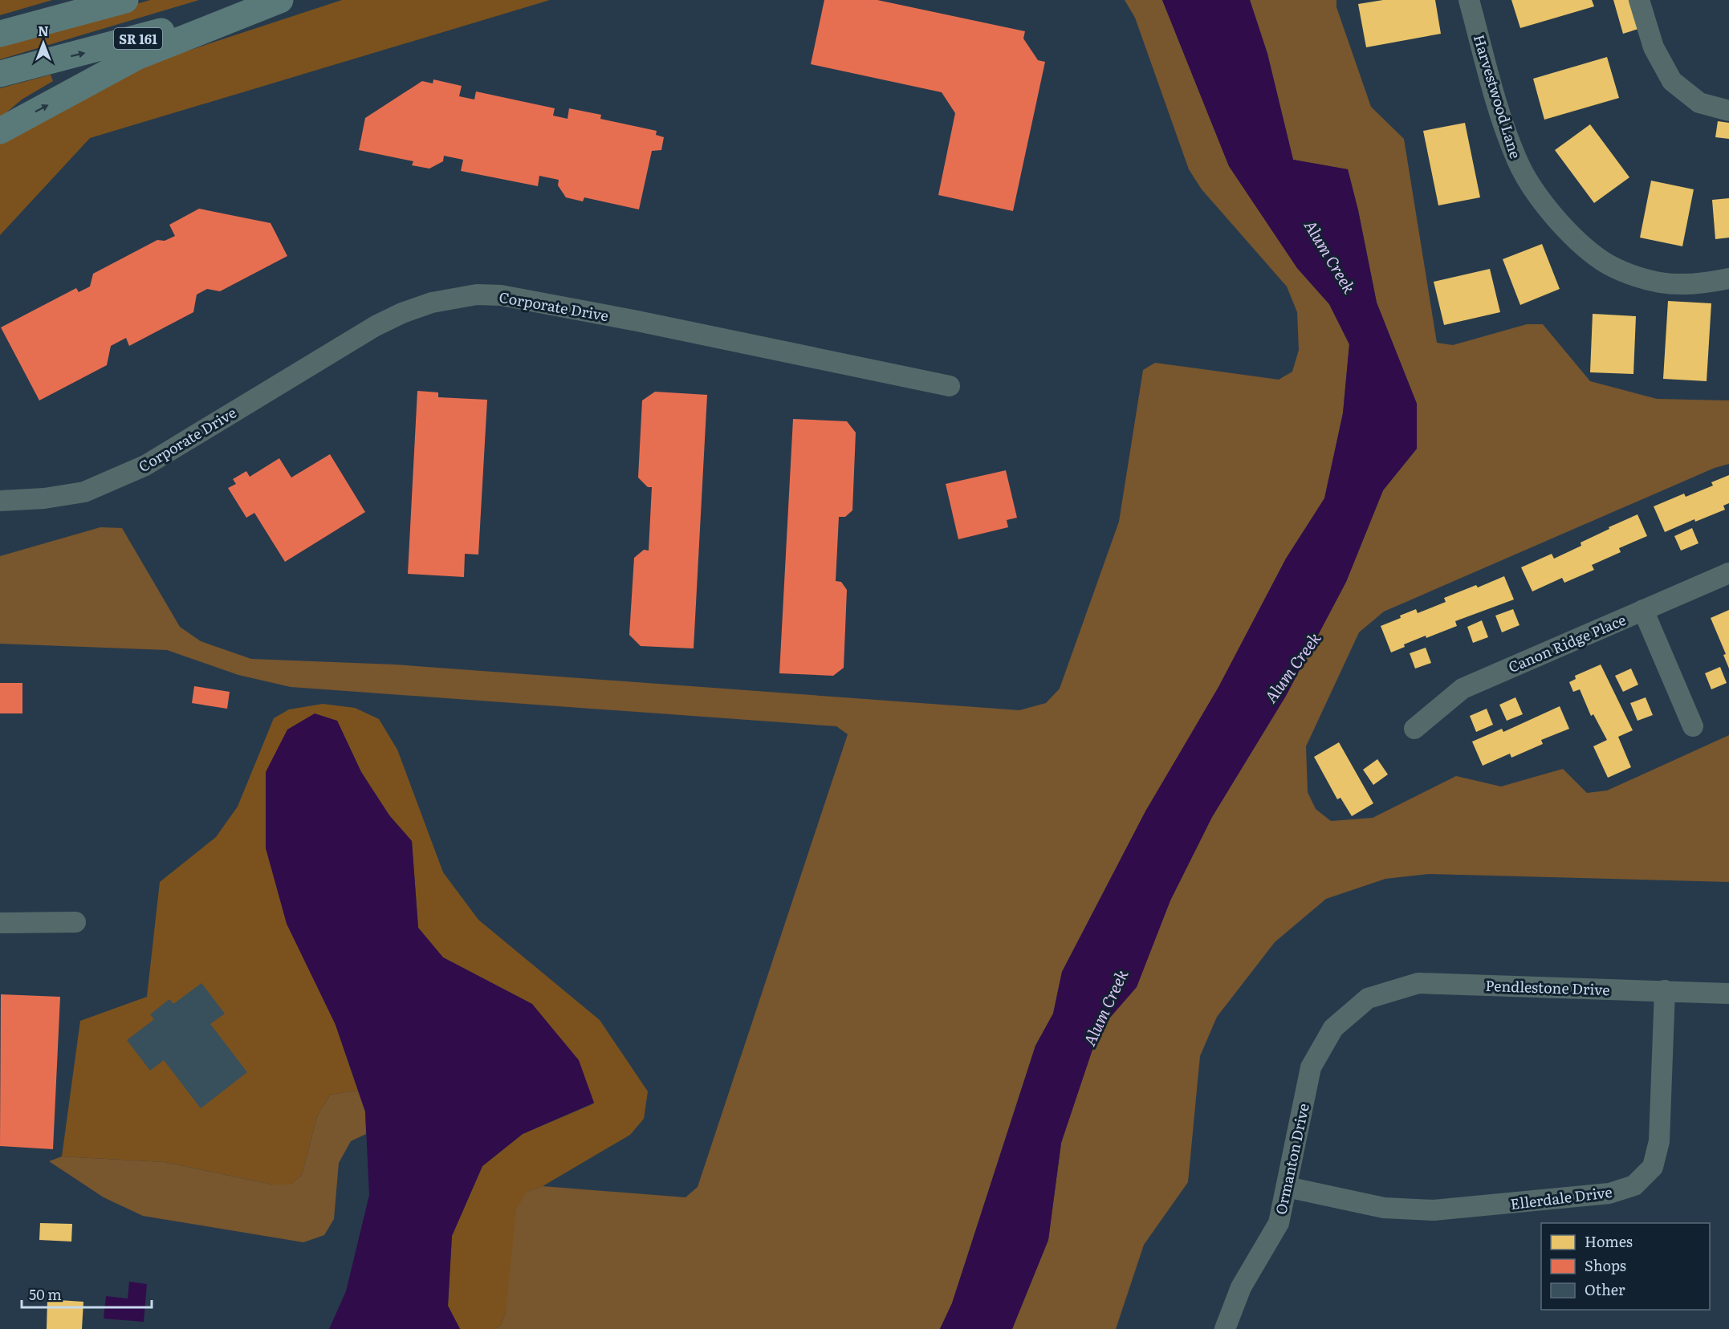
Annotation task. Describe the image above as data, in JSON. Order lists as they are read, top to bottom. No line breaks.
{"streets":{"main road":["SR 161"],"street":["Harvestwood Lane","Corporate Drive","Canon Ridge Place","Pendlestone Drive","Ormanton Drive","Ellerdale Drive"]},"crossings":[["Pendlestone Drive","Ormanton Drive"],["Pendlestone Drive","Ellerdale Drive"],["Ormanton Drive","Ellerdale Drive"]],"water":["Alum Creek"],"legend":["Homes","Shops","Other"],"scale_bar":"50 m","north":"top"}
